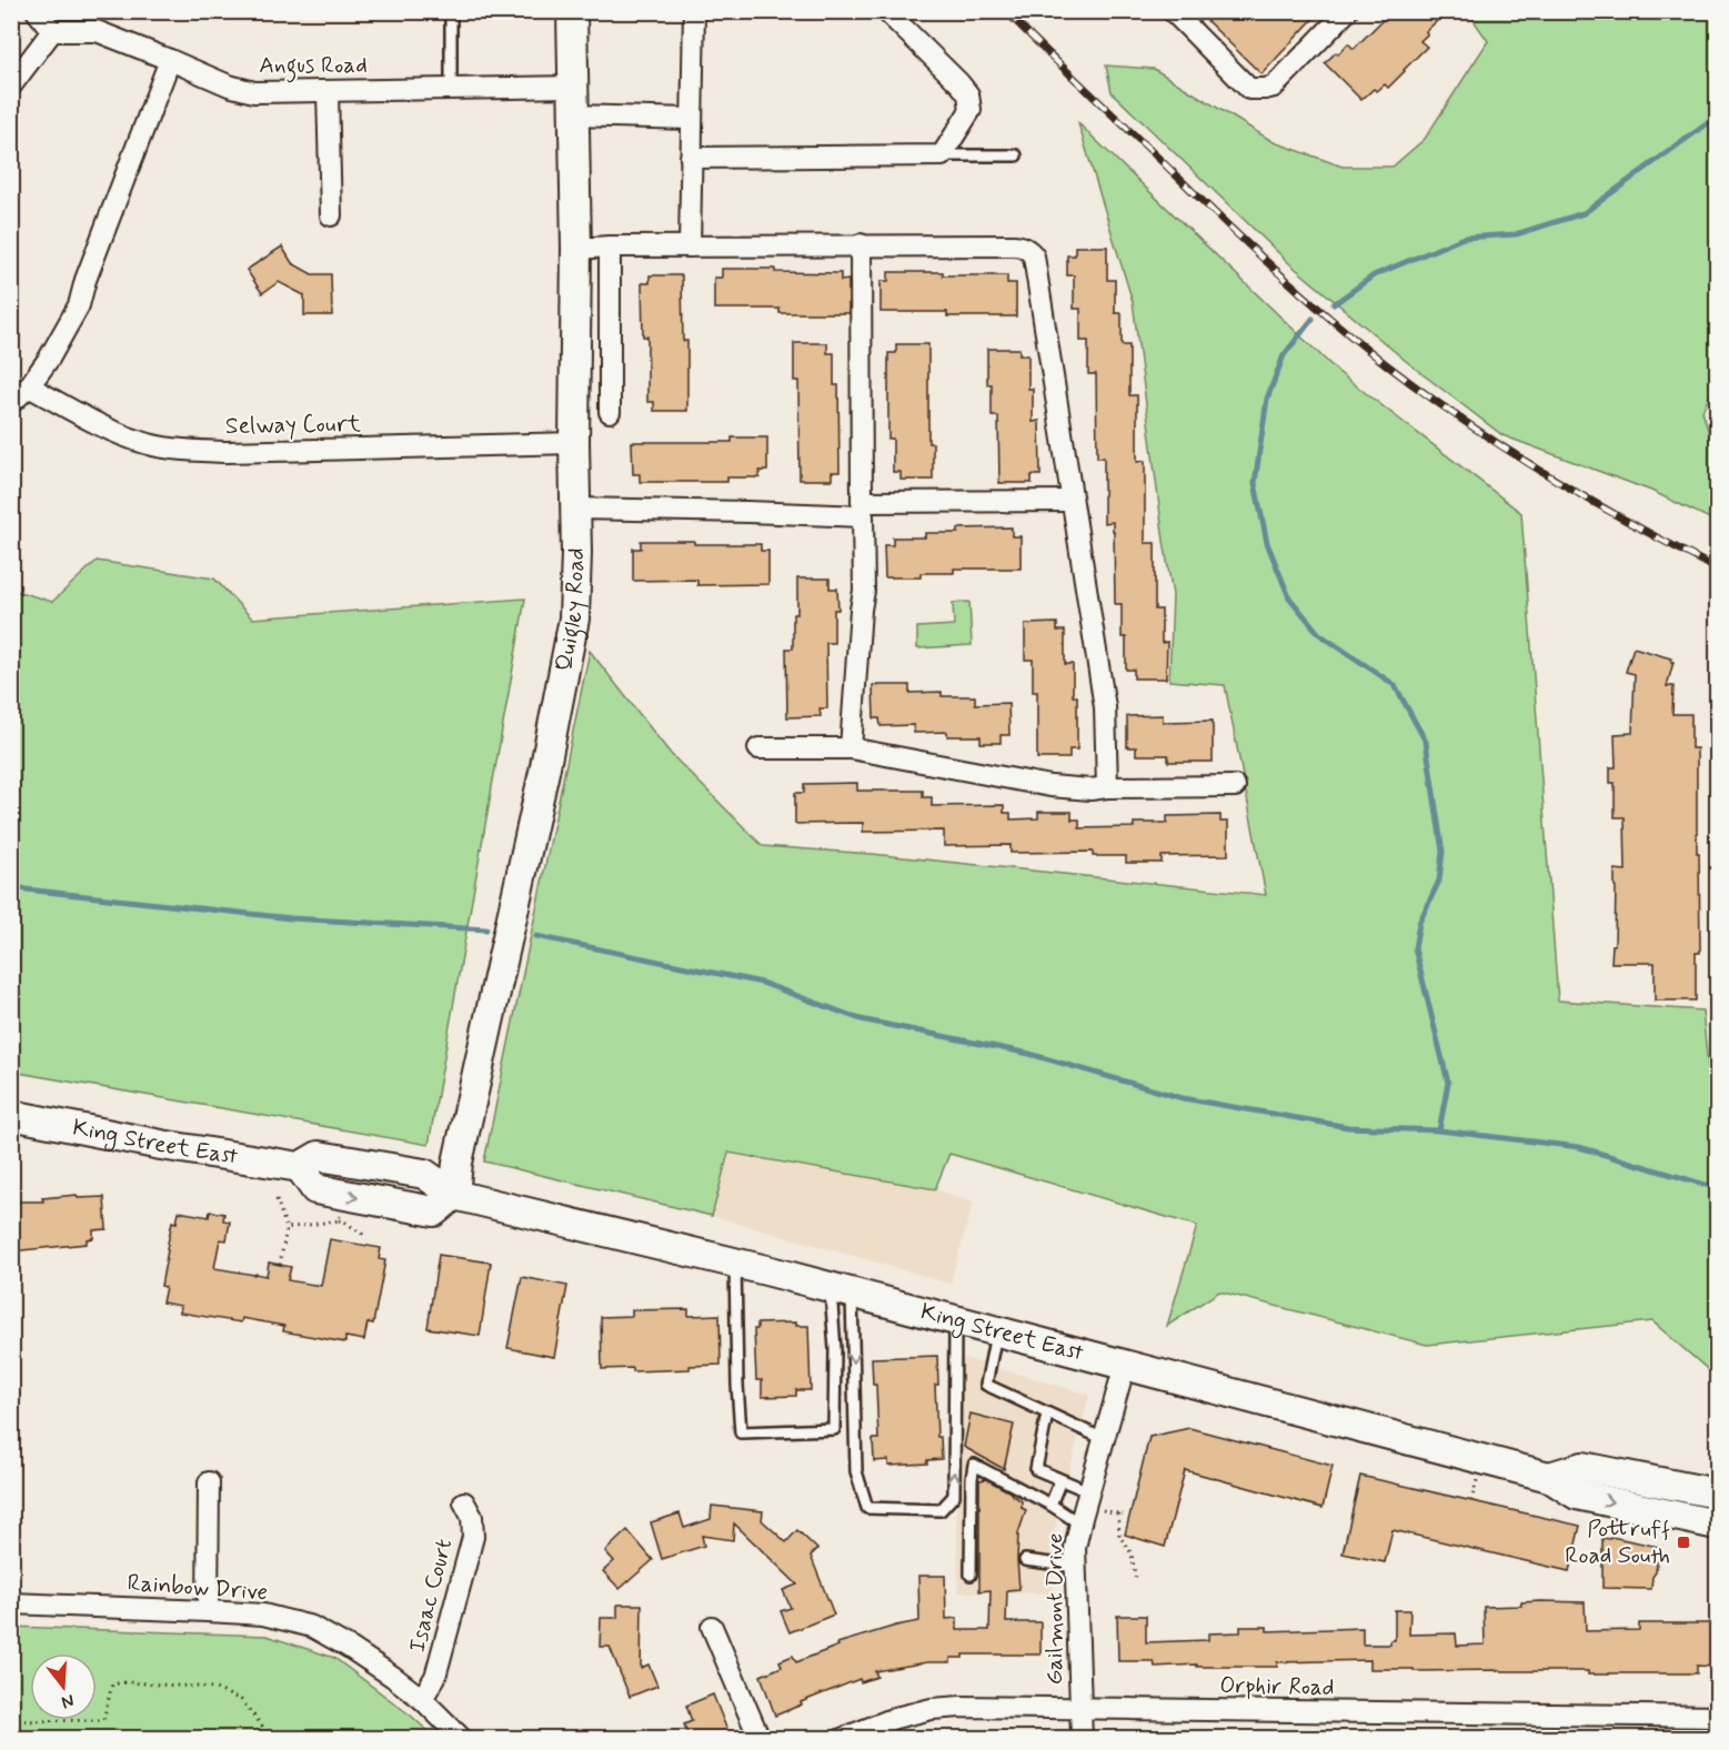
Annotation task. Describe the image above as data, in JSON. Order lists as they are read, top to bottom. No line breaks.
{"streets":{"main road":["Quigley Road","King Street East"],"street":["Angus Road","Selway Court","Rainbow Drive","Isaac Court","Gailmont Drive","Orphir Road"]},"crossings":[["Angus Road","Quigley Road"],["Selway Court","Quigley Road"],["Quigley Road","King Street East"],["King Street East","Gailmont Drive"],["Rainbow Drive","Isaac Court"],["Gailmont Drive","Orphir Road"]],"places":{"transit":["Pottruff Road South"]},"north":"bottom"}
